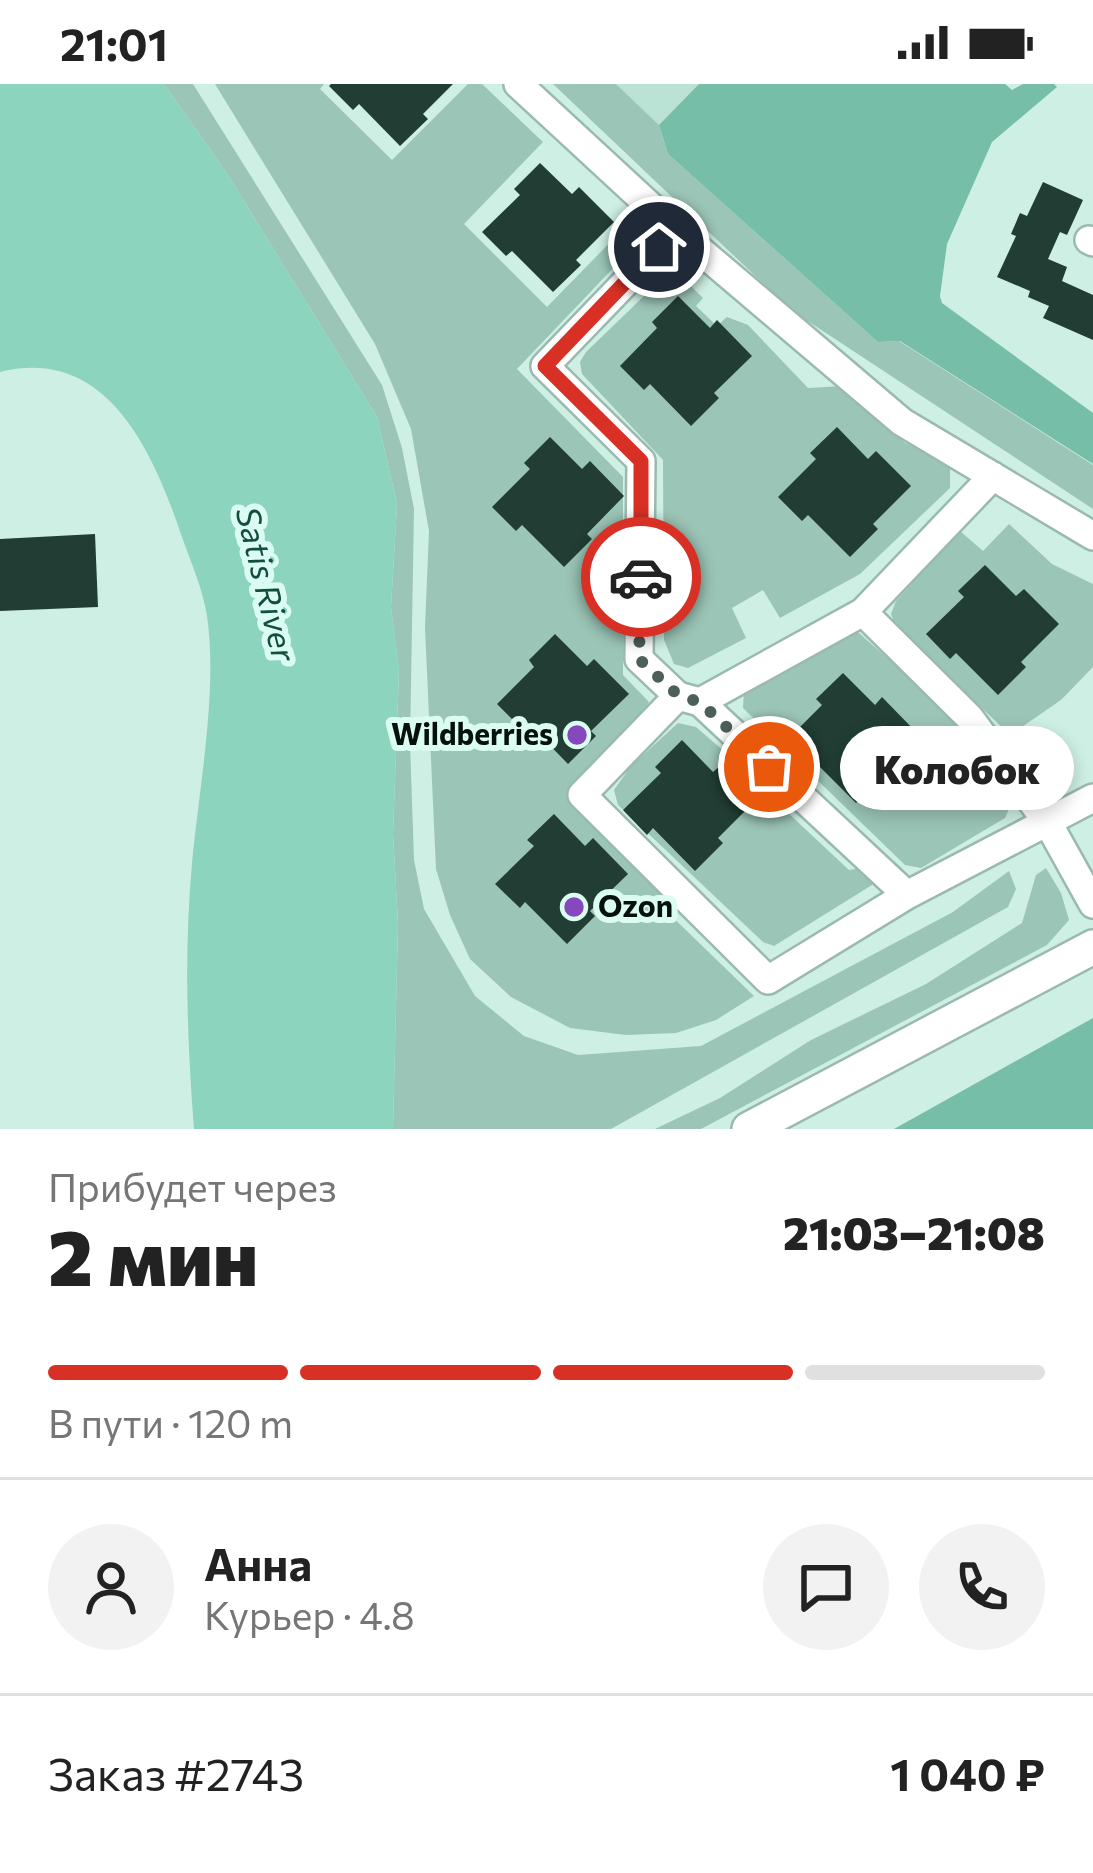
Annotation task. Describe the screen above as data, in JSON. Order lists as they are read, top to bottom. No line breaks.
{"water":["Satis River"],"places":["Wildberries","Колобок","Ozon"],"page":{"status":"21:01","bubble":"Колобок","heading":["2 мин","Прибудет через","21:03–21:08"],"panel":["Анна","Курьер · 4.8","Заказ #2743","1 040 ₽"],"bar":"В пути · 120 m"}}
